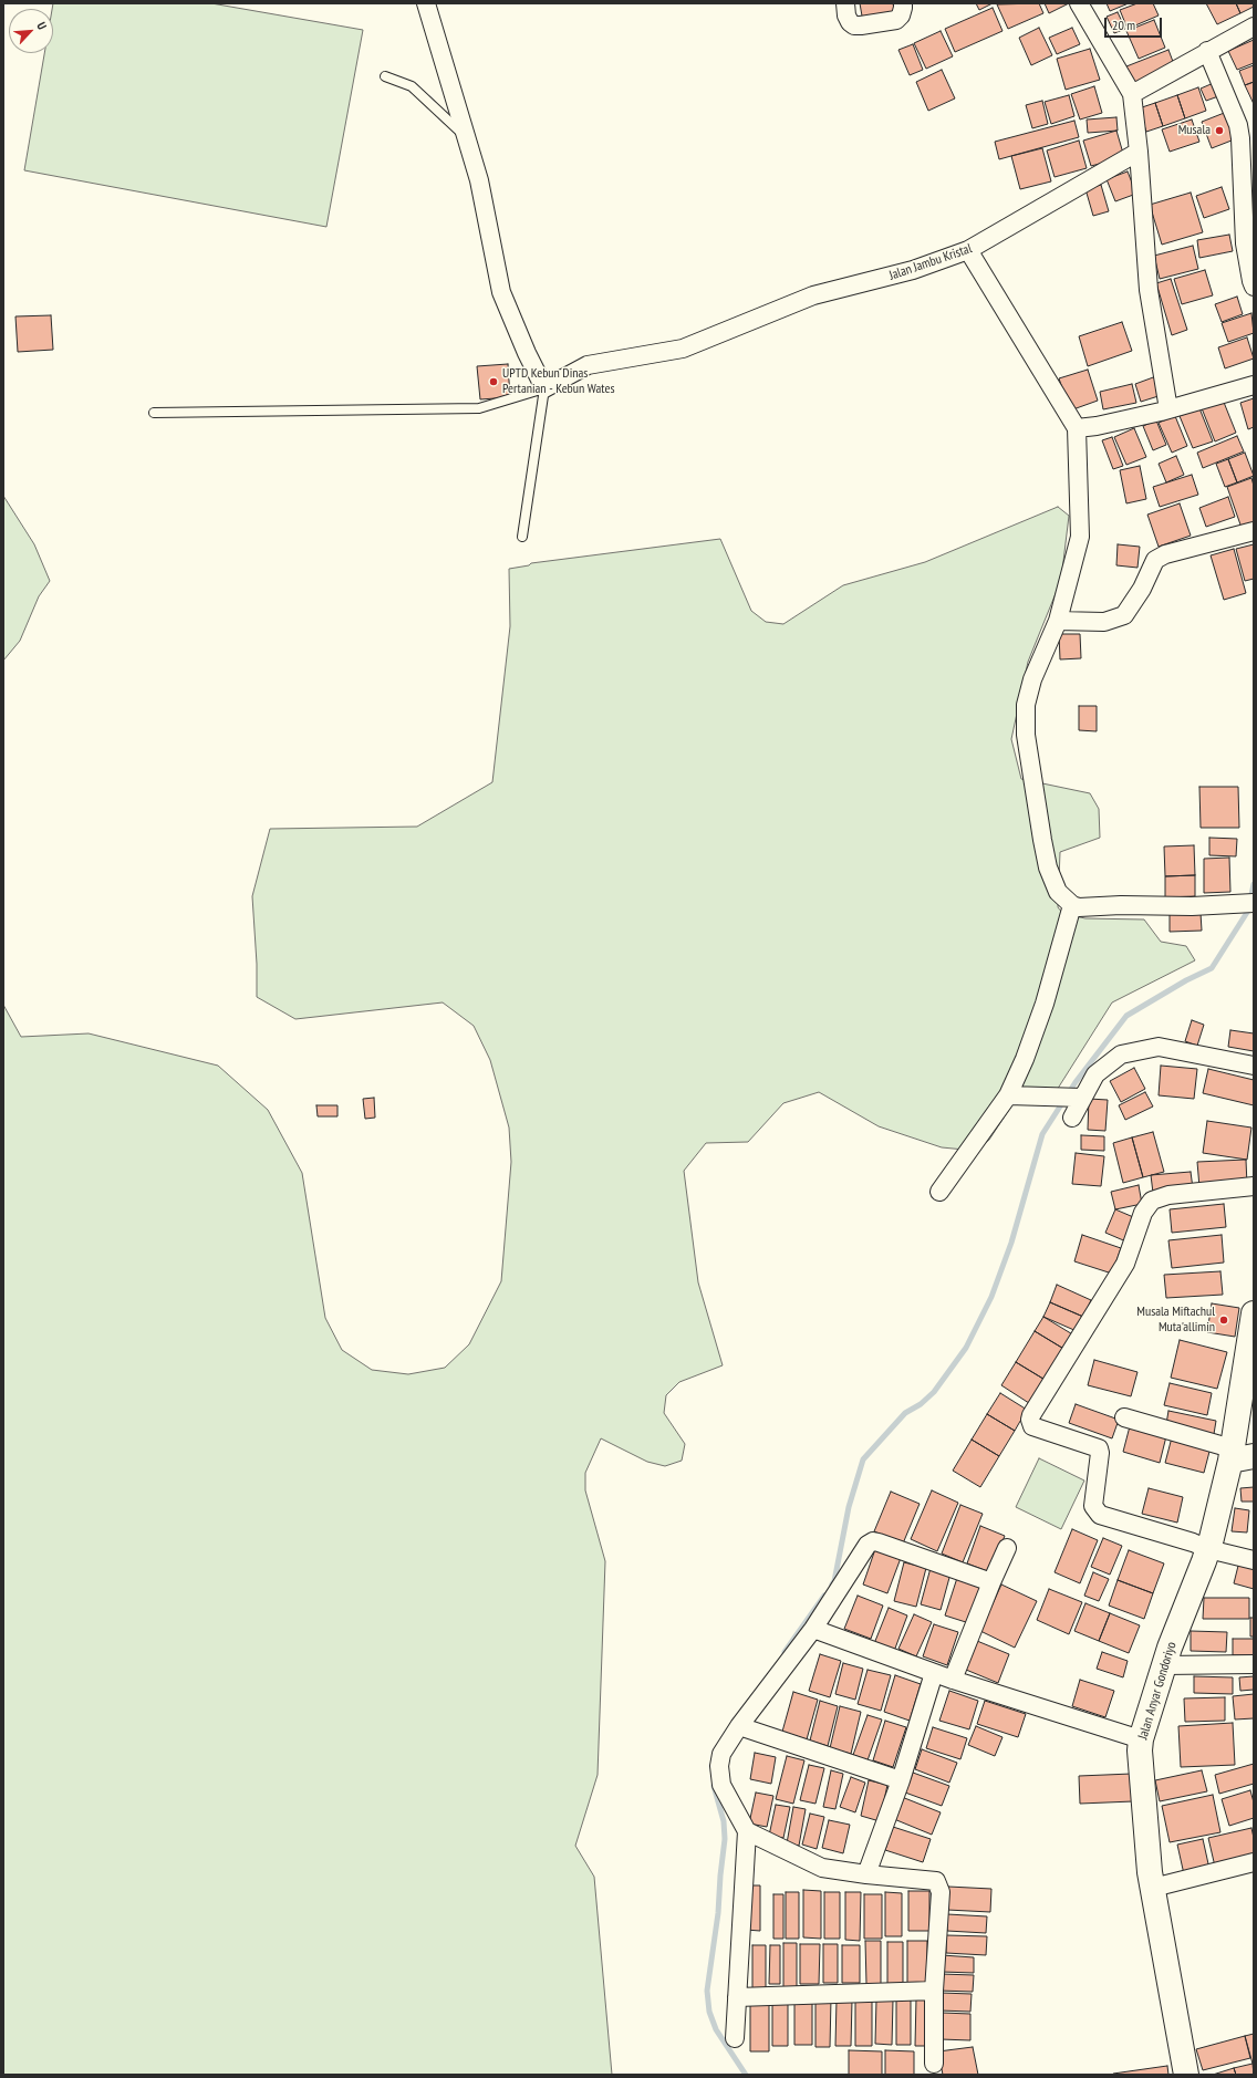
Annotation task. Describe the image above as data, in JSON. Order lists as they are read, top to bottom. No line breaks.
{"streets":{"street":["Jalan Jambu Kristal","Jalan Anyar Gondoriyo"]},"places":["Musala","UPTD Kebun Dinas Pertanian - Kebun Wates","Musala Miftachul Muta'allimin"],"scale_bar":"20 m","north":"top right"}
